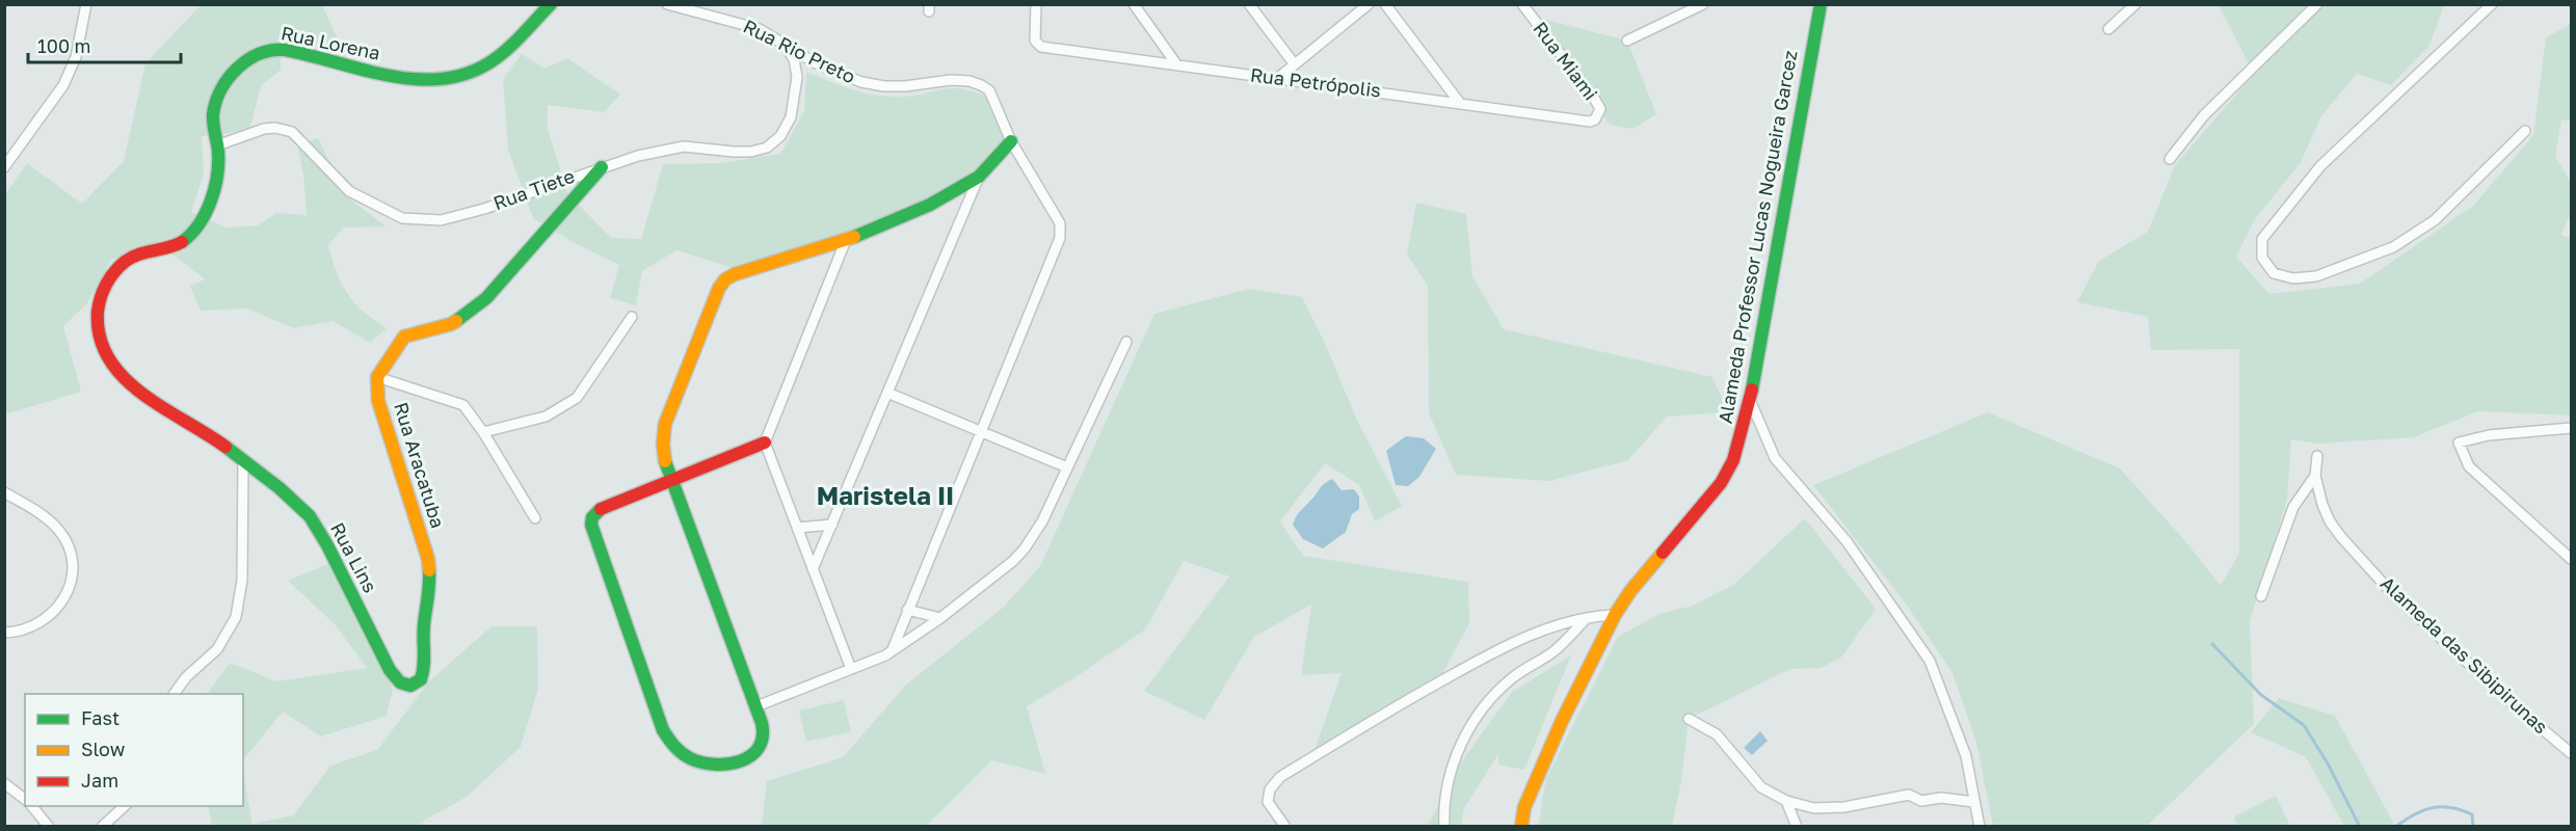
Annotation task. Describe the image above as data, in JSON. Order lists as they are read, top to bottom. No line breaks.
{"streets":{"street":["Rua Lorena","Rua Rio Preto","Rua Miami","Rua Petrópolis","Rua Tiete","Alameda Professor Lucas Nogueira Garcez","Rua Aracatuba","Rua Lins","Alameda das Sibipirunas"]},"crossings":[["Rua Lorena","Rua Tiete"],["Rua Lorena","Rua Lins"],["Rua Rio Preto","Rua Tiete"],["Rua Miami","Rua Petrópolis"],["Rua Aracatuba","Rua Lins"]],"districts":["Maristela II"],"legend":["Fast","Slow","Jam"],"scale_bar":"100 m"}
